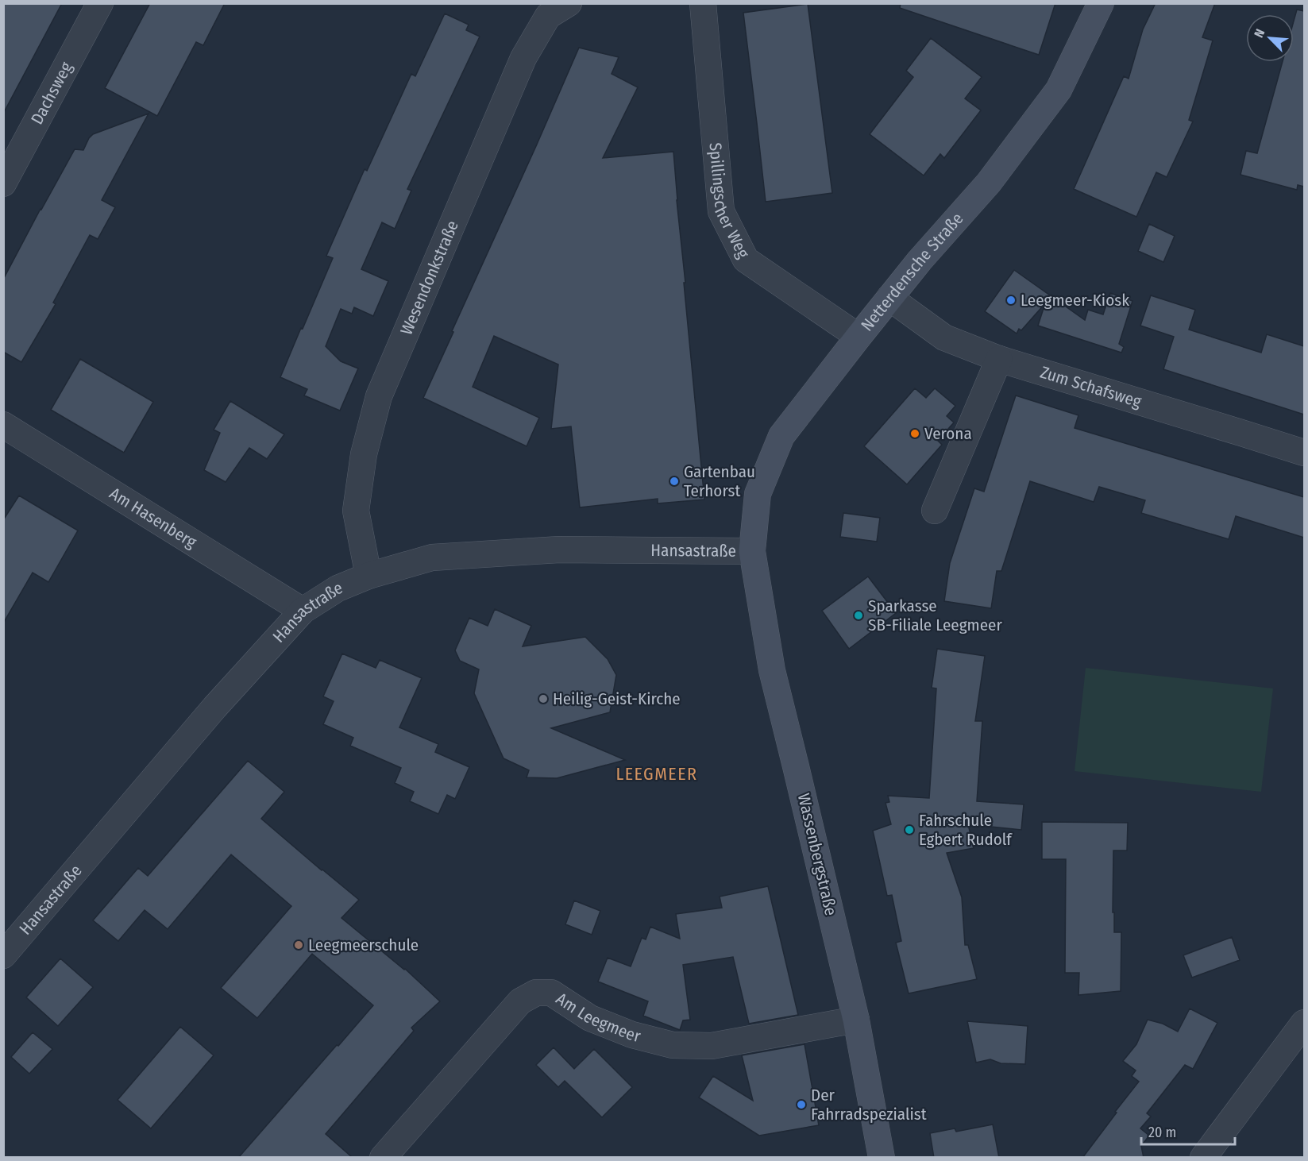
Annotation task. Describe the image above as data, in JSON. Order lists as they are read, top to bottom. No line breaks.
{"streets":{"street":["Dachsweg","Spillingscher Weg","Netterdensche Straße","Wesendonkstraße","Zum Schafsweg","Am Hasenberg","Hansastraße","Wassenbergstraße","Am Leegmeer"]},"crossings":[["Spillingscher Weg","Netterdensche Straße"],["Netterdensche Straße","Zum Schafsweg"],["Netterdensche Straße","Hansastraße"],["Netterdensche Straße","Wassenbergstraße"],["Wesendonkstraße","Hansastraße"],["Am Hasenberg","Hansastraße"],["Hansastraße","Wassenbergstraße"],["Wassenbergstraße","Am Leegmeer"]],"districts":["LEEGMEER"],"places":["Leegmeer-Kiosk","Verona","Gartenbau Terhorst","Sparkasse SB-Filiale Leegmeer","Heilig-Geist-Kirche","Fahrschule Egbert Rudolf","Leegmeerschule","Der Fahrradspezialist"],"scale_bar":"20 m","north":"top left"}
